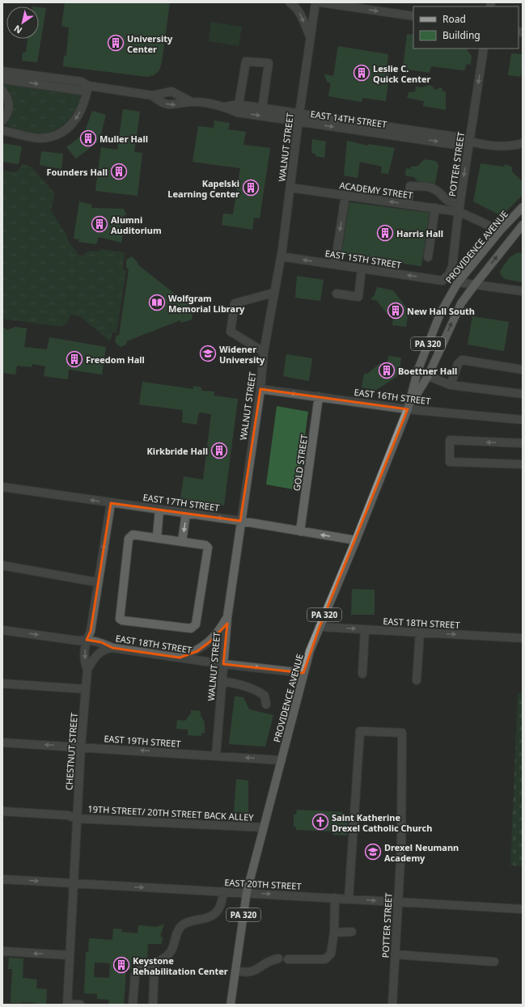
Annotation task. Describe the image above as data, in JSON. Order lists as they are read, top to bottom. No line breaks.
{"streets":{"main road":["PROVIDENCE AVENUE","PA 320"],"street":["EAST 14TH STREET","WALNUT STREET","POTTER STREET","ACADEMY STREET","EAST 15TH STREET","EAST 16TH STREET","GOLD STREET","EAST 17TH STREET","EAST 18TH STREET","EAST 19TH STREET","CHESTNUT STREET","19TH STREET/ 20TH STREET BACK ALLEY","EAST 20TH STREET"]},"crossings":[["EAST 14TH STREET","WALNUT STREET"],["EAST 14TH STREET","POTTER STREET"],["WALNUT STREET","ACADEMY STREET"],["WALNUT STREET","EAST 15TH STREET"],["WALNUT STREET","EAST 16TH STREET"],["WALNUT STREET","EAST 17TH STREET"],["WALNUT STREET","EAST 18TH STREET"],["WALNUT STREET","EAST 19TH STREET"],["POTTER STREET","ACADEMY STREET"],["POTTER STREET","EAST 15TH STREET"],["POTTER STREET","EAST 20TH STREET"],["PROVIDENCE AVENUE","EAST 16TH STREET"],["PROVIDENCE AVENUE","EAST 17TH STREET"],["PROVIDENCE AVENUE","EAST 18TH STREET"],["PROVIDENCE AVENUE","EAST 19TH STREET"],["PROVIDENCE AVENUE","19TH STREET/ 20TH STREET BACK ALLEY"],["PROVIDENCE AVENUE","EAST 20TH STREET"],["EAST 16TH STREET","GOLD STREET"],["GOLD STREET","EAST 17TH STREET"],["EAST 17TH STREET","CHESTNUT STREET"],["EAST 18TH STREET","CHESTNUT STREET"],["EAST 19TH STREET","CHESTNUT STREET"],["CHESTNUT STREET","19TH STREET/ 20TH STREET BACK ALLEY"],["CHESTNUT STREET","EAST 20TH STREET"]],"one_way":["ACADEMY STREET","EAST 15TH STREET","EAST 17TH STREET","EAST 19TH STREET","EAST 20TH STREET"],"places":{"building":["University Center","Leslie C. Quick Center","Muller Hall","Founders Hall","Kapelski Learning Center","Alumni Auditorium","Harris Hall","New Hall South","Freedom Hall","Boettner Hall","Kirkbride Hall","Keystone Rehabilitation Center"],"library":["Wolfgram Memorial Library"],"school or university":["Widener University","Drexel Neumann Academy"],"church":["Saint Katherine Drexel Catholic Church"]},"legend":["Road","Building"],"north":"bottom left"}
